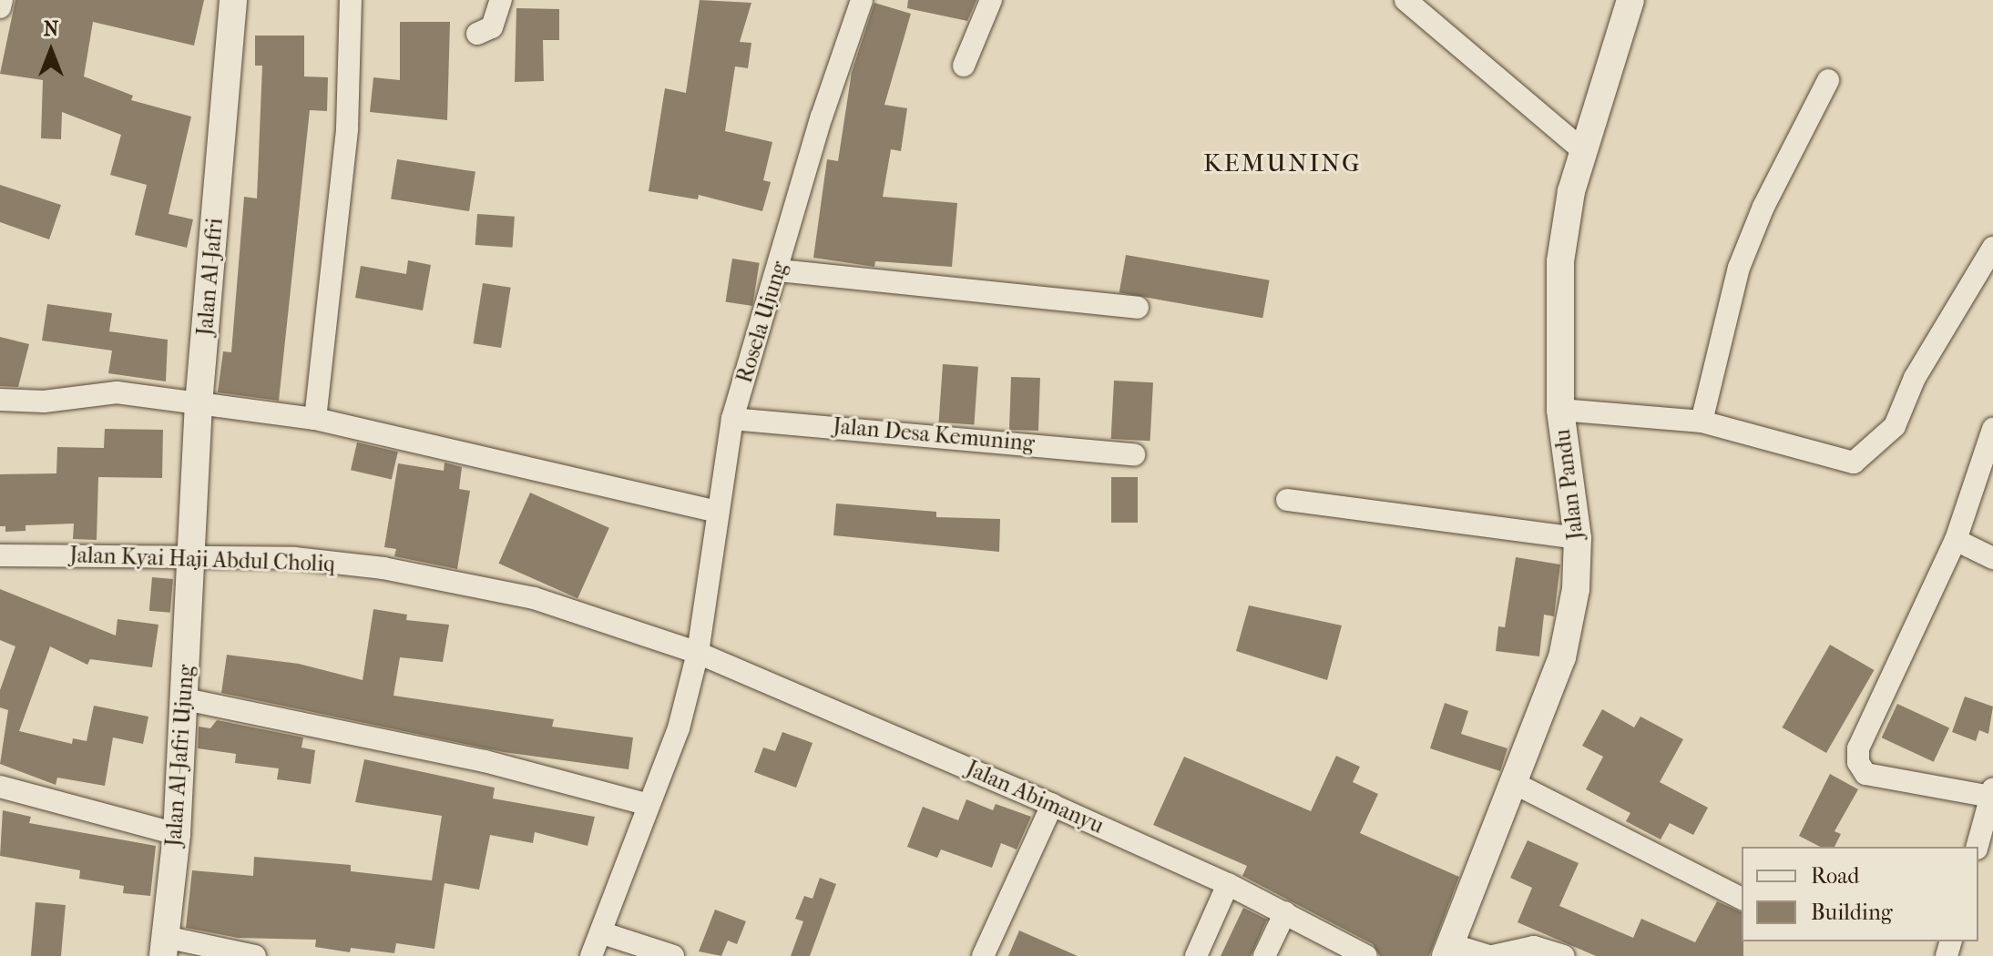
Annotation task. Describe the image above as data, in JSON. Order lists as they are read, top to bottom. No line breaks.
{"streets":{"street":["Jalan Al-Jafri","Rosela Ujung","Jalan Desa Kemuning","Jalan Pandu","Jalan Kyai Haji Abdul Choliq","Jalan Al-Jafri Ujung","Jalan Abimanyu"]},"crossings":[["Jalan Al-Jafri","Jalan Kyai Haji Abdul Choliq"],["Jalan Al-Jafri","Jalan Al-Jafri Ujung"],["Rosela Ujung","Jalan Desa Kemuning"],["Rosela Ujung","Jalan Kyai Haji Abdul Choliq"],["Rosela Ujung","Jalan Abimanyu"],["Jalan Kyai Haji Abdul Choliq","Jalan Al-Jafri Ujung"],["Jalan Kyai Haji Abdul Choliq","Jalan Abimanyu"]],"districts":["KEMUNING"],"legend":["Road","Building"],"north":"top"}
